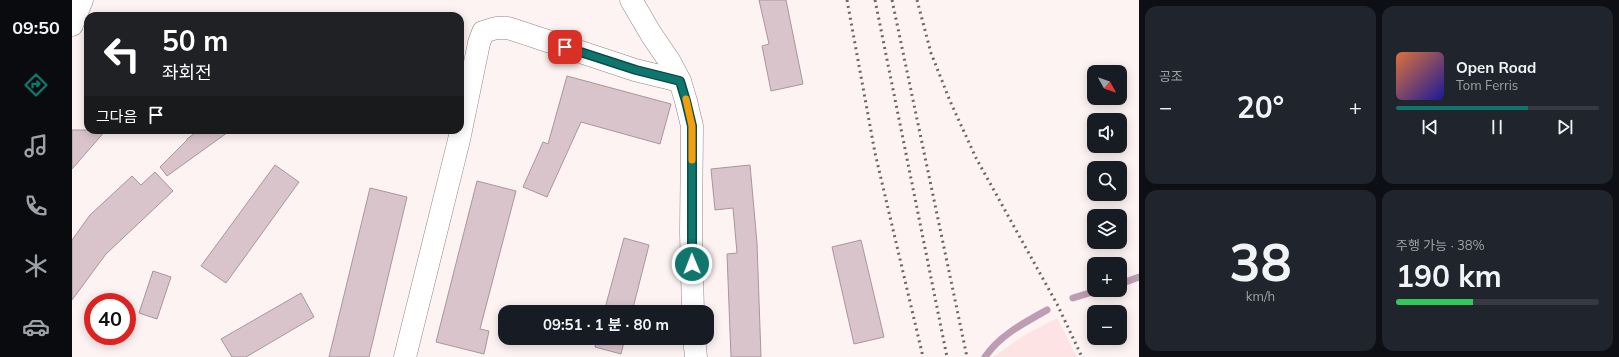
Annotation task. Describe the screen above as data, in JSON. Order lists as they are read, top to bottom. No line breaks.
{"north":"bottom right","page":{"tabs":"09:50","tile":["공조",["38","km/h"],["주행 가능 · 38%","190 km"]],"turn":["50 m","좌회전"],"song":["Open Road","Tom Ferris"],"map_buttons":["+","−"],"heat":["−","20°","+"],"then":"그다음","limit":"40","trip":"09:51 · 1 분 · 80 m"}}
